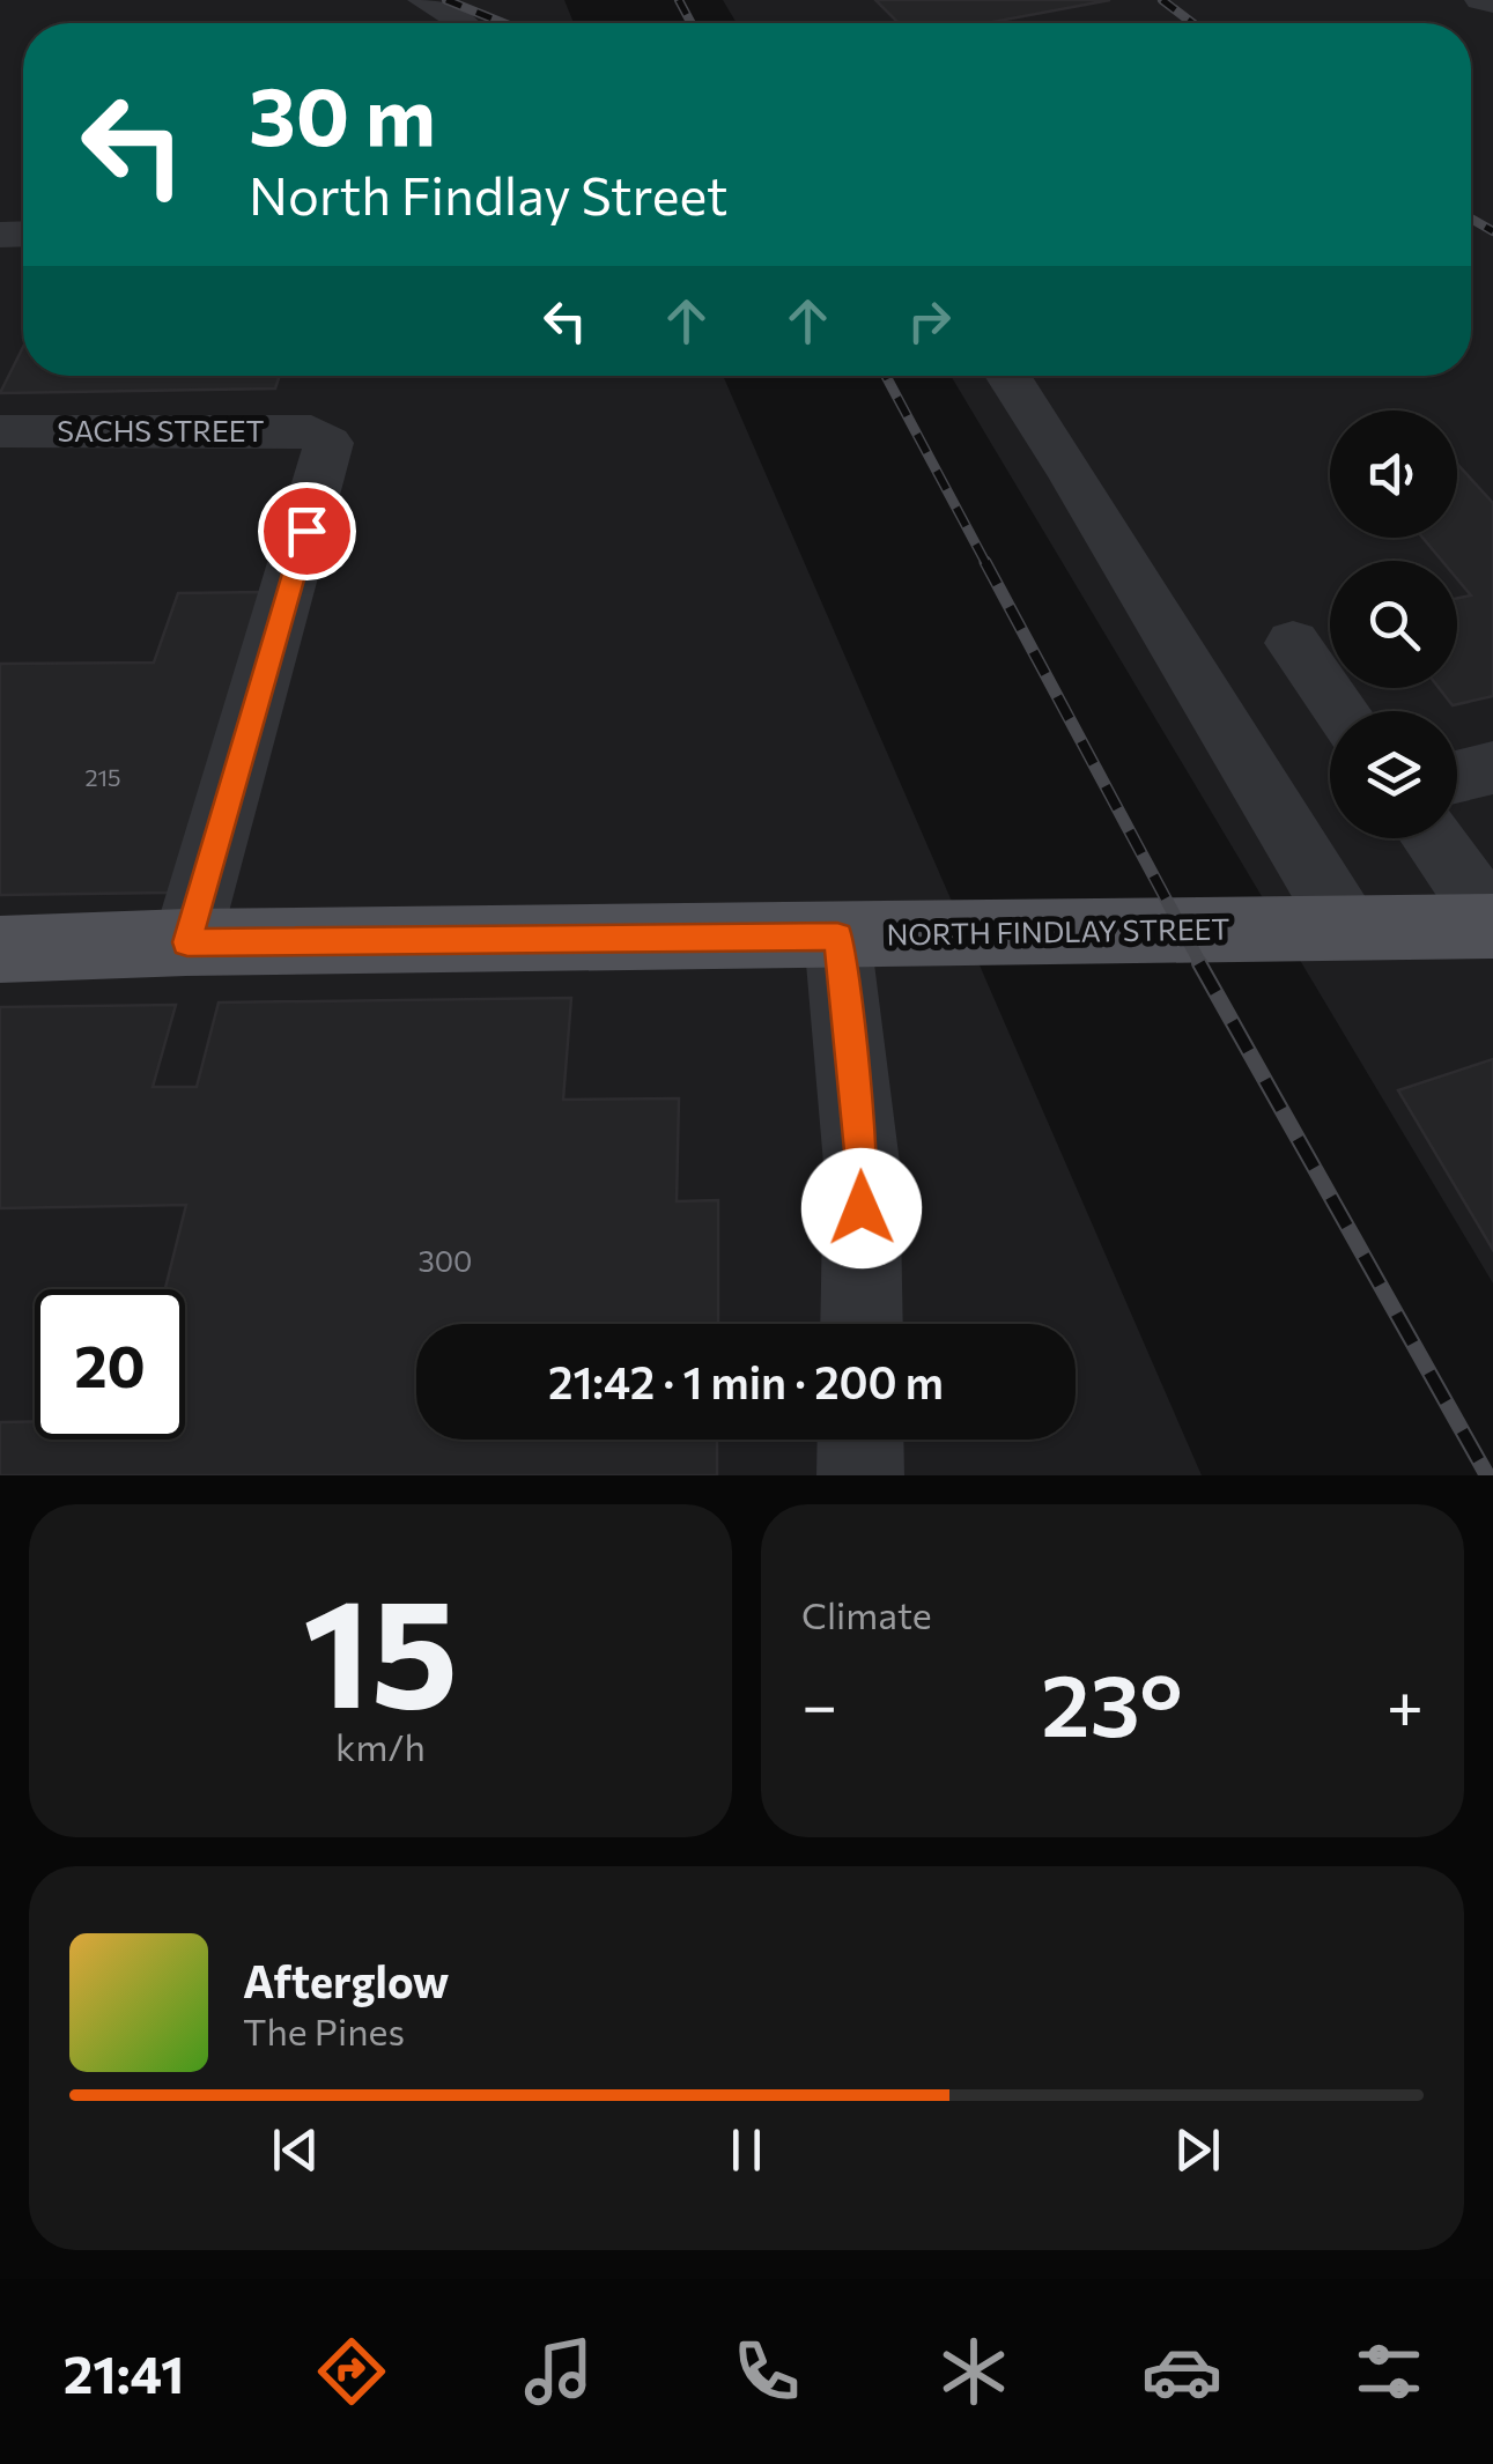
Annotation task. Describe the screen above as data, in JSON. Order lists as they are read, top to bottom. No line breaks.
{"streets":{"main road":["NORTH FINDLAY STREET"],"street":["SACHS STREET"]},"crossings":[["SACHS STREET","NORTH FINDLAY STREET"]],"house_numbers":["215","300"],"page":{"turn":["30 m","North Findlay Street"],"limit":"20","trip":"21:42 · 1 min · 200 m","tile":[["15","km/h"],"Climate"],"heat":["−","23°","+"],"song":["Afterglow","The Pines"],"tabs":"21:41"}}
